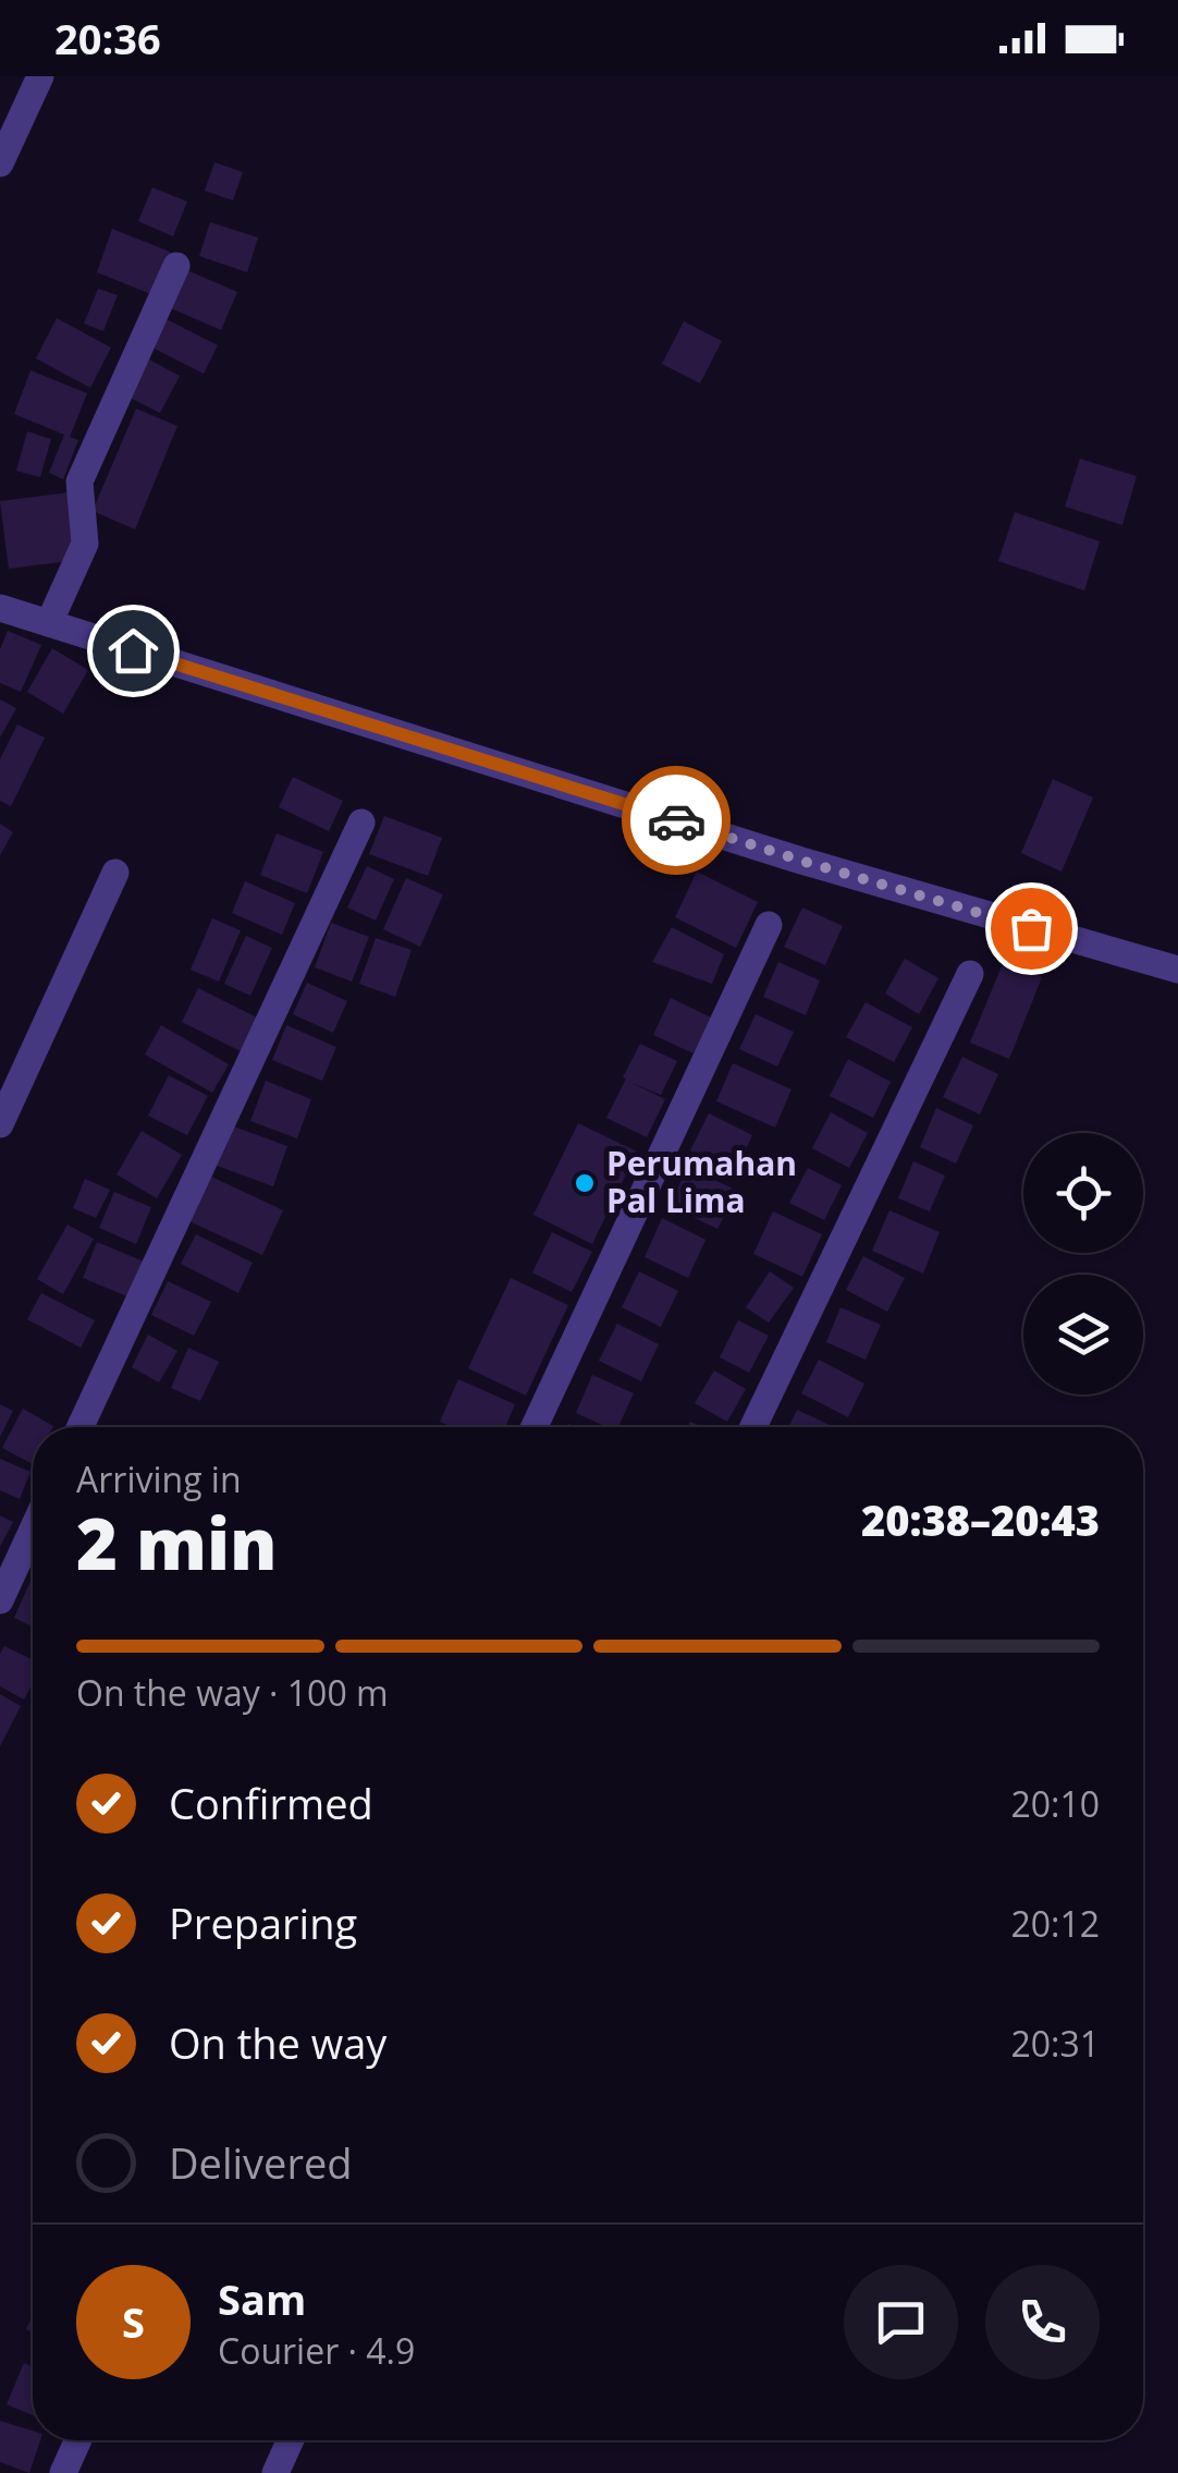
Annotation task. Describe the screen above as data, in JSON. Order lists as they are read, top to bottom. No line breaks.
{"places":["Perumahan Pal Lima"],"page":{"status":"20:36","heading":["2 min","Arriving in","20:38–20:43"],"panel":["Sam","Courier · 4.9"],"bar":"On the way · 100 m","list":[["Confirmed","20:10"],["Preparing","20:12"],["On the way","20:31"],"Delivered"],"round":"S"}}
